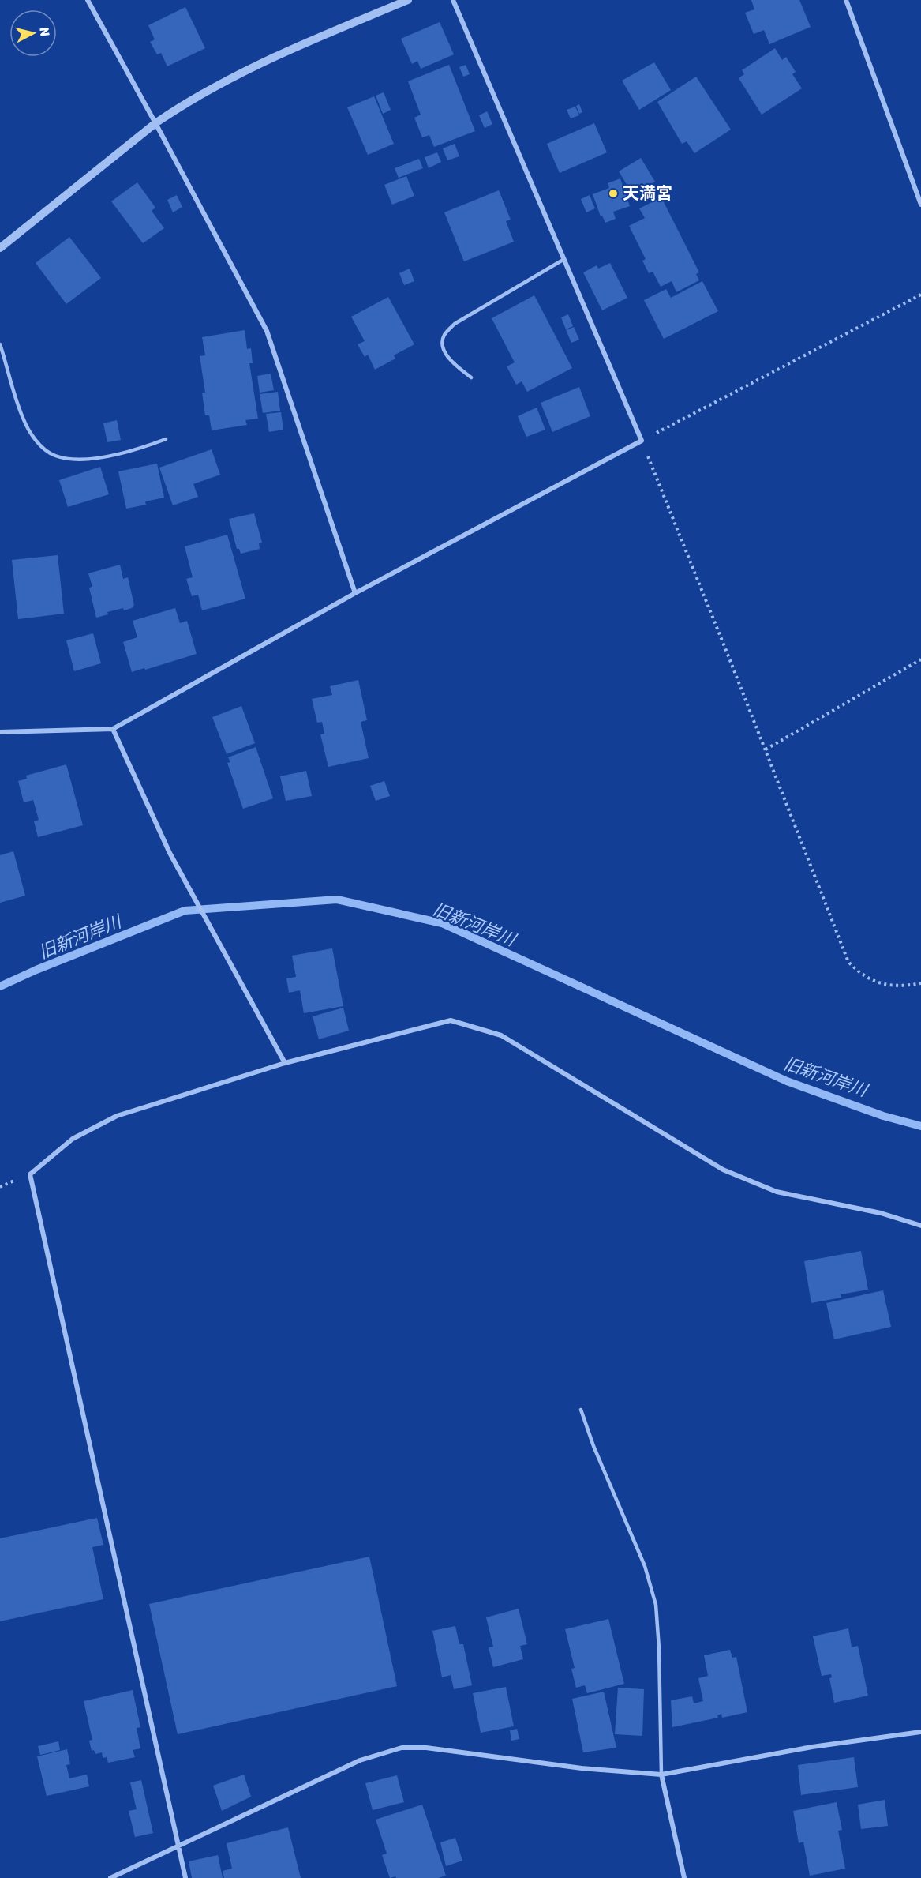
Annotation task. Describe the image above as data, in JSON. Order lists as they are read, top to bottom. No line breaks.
{"water":["旧新河岸川"],"places":["天満宮"],"north":"right"}
